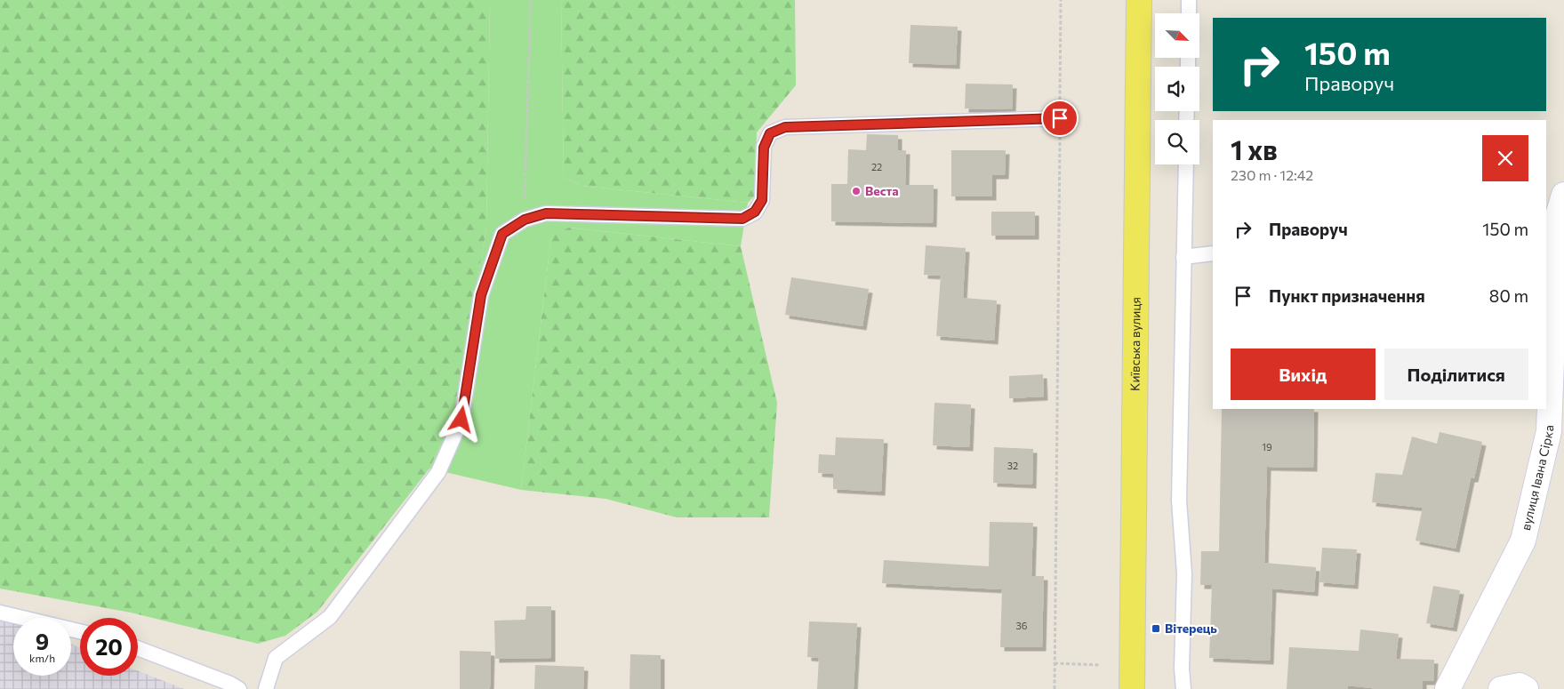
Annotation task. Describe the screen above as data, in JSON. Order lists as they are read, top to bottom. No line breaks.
{"streets":{"main road":["Київська вулиця"],"street":["вулиця Івана Сірка"]},"places":{"other":["Веста"],"transit":["Вітерець"]},"house_numbers":["22","19","32","36"],"north":"bottom right","page":{"turn":["150 m","Праворуч"],"heading":["1 хв","230 m · 12:42"],"list":[{"name":"Праворуч","value":"150 m"},{"name":"Пункт призначення","value":"80 m"}],"buttons":["Вихід","Поділитися"],"speed":"9 km/h","limit":"20"}}
